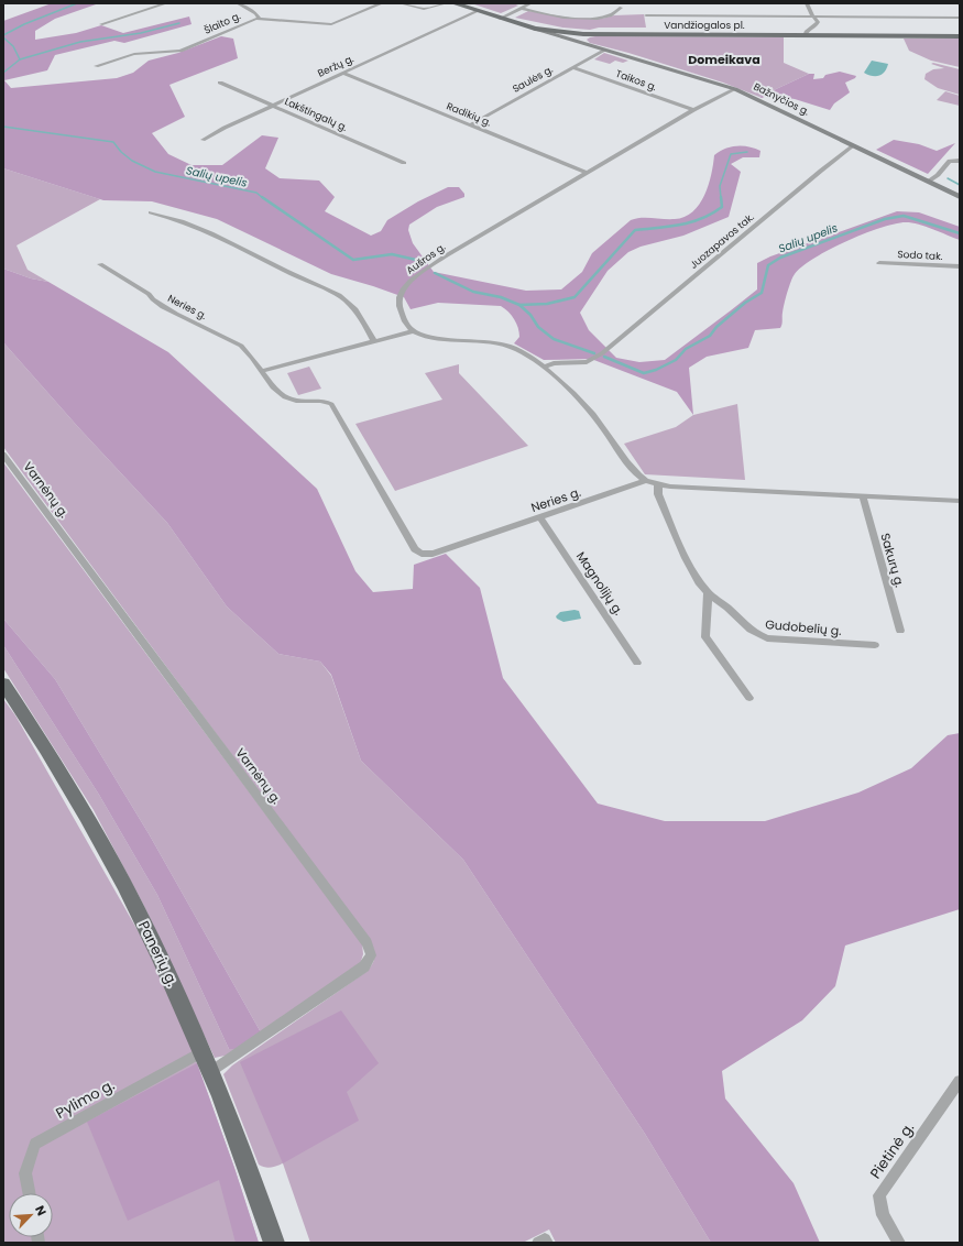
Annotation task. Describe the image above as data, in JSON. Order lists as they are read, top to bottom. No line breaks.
{"streets":{"main road":["Vandžiogalos pl.","Bažnyčios g.","Panerių g."],"street":["Šlaito g.","Beržų g.","Saulės g.","Taikos g.","Lakštingalų g.","Radikių g.","Juozapavos tak.","Sodo tak.","Aušros g.","Neries g.","Varnėnų g.","Sakurų g.","Magnolijų g.","Gudobelių g.","Pylimo g.","Pietinė g."]},"crossings":[["Vandžiogalos pl.","Beržų g."],["Vandžiogalos pl.","Bažnyčios g."],["Beržų g.","Lakštingalų g."],["Beržų g.","Radikių g."],["Saulės g.","Taikos g."],["Saulės g.","Bažnyčios g."],["Saulės g.","Radikių g."],["Taikos g.","Aušros g."],["Bažnyčios g.","Juozapavos tak."],["Bažnyčios g.","Aušros g."],["Radikių g.","Aušros g."],["Neries g.","Magnolijų g."],["Varnėnų g.","Panerių g."],["Panerių g.","Pylimo g."]],"districts":["Domeikava"],"water":["Salių upelis"],"north":"top right"}
